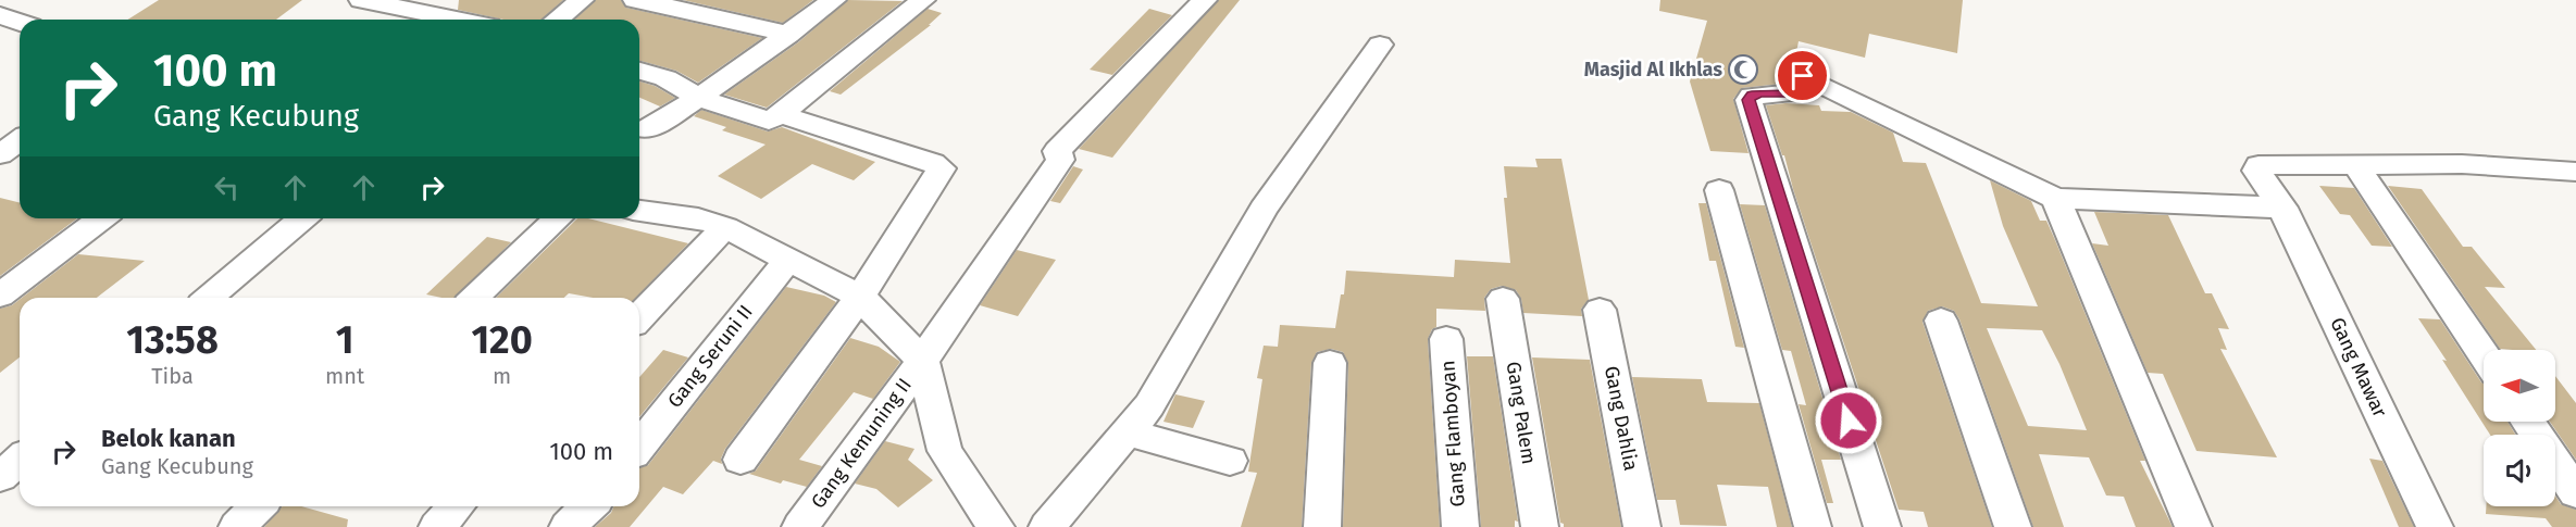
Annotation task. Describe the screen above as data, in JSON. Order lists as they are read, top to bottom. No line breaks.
{"streets":{"street":["Gang Seruni II","Gang Mawar","Gang Palem","Gang Dahlia","Gang Flamboyan","Gang Kemuning II"]},"places":{"mosque":["Masjid Al Ikhlas"]},"north":"left","page":{"turn":["100 m","Gang Kecubung"],"eta":["13:58","Tiba","1","mnt","120","m"],"list":[{"name":"Belok kanan","note":"Gang Kecubung","value":"100 m"}]}}
